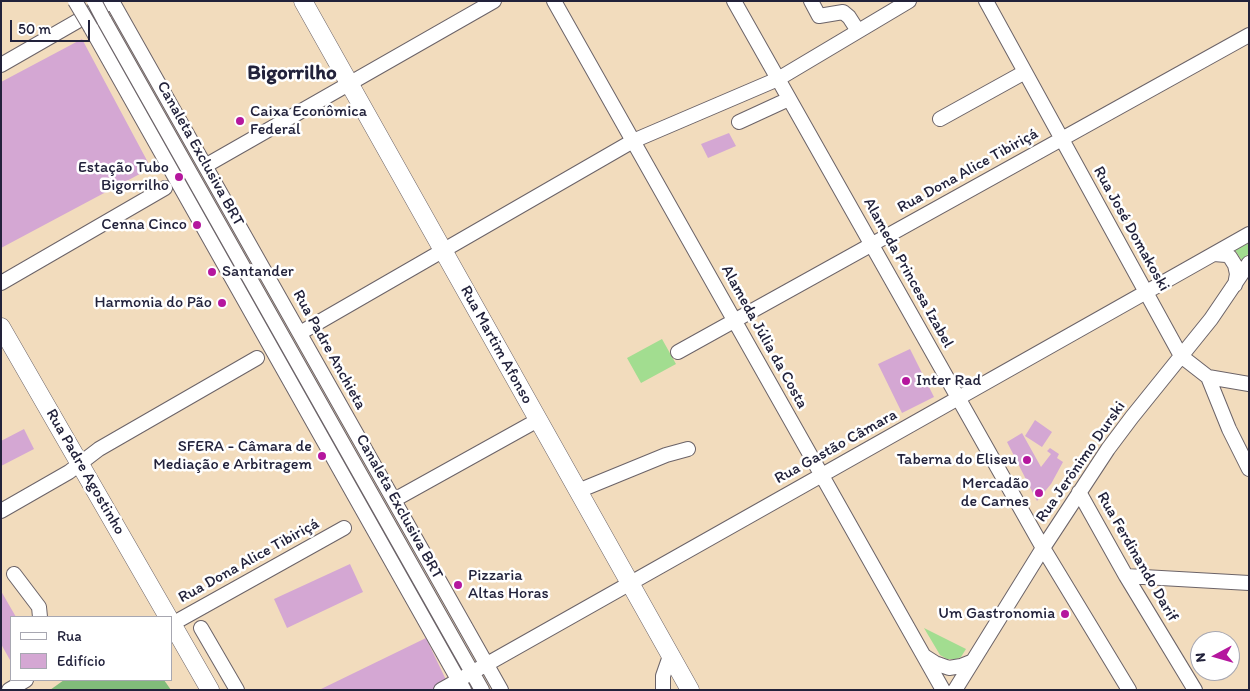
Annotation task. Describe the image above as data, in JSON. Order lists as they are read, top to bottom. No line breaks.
{"streets":{"main road":["Rua Martim Afonso","Rua Padre Agostinho"],"street":["Canaleta Exclusiva BRT","Rua Dona Alice Tibiriçá","Rua José Domakoski","Alameda Princesa Izabel","Alameda Júlia da Costa","Rua Padre Anchieta","Rua Gastão Câmara","Rua Jerônimo Durski","Rua Ferdinando Darif"]},"crossings":[["Canaleta Exclusiva BRT","Rua Gastão Câmara"],["Rua Dona Alice Tibiriçá","Rua José Domakoski"],["Rua Dona Alice Tibiriçá","Alameda Princesa Izabel"],["Rua Dona Alice Tibiriçá","Alameda Júlia da Costa"],["Rua José Domakoski","Rua Gastão Câmara"],["Rua José Domakoski","Rua Jerônimo Durski"],["Alameda Princesa Izabel","Rua Gastão Câmara"],["Alameda Princesa Izabel","Rua Jerônimo Durski"],["Alameda Júlia da Costa","Rua Gastão Câmara"],["Rua Martim Afonso","Rua Gastão Câmara"],["Rua Padre Anchieta","Rua Gastão Câmara"],["Rua Jerônimo Durski","Rua Ferdinando Darif"]],"districts":["Bigorrilho"],"places":["Caixa Econômica Federal","Estação Tubo Bigorrilho","Cenna Cinco","Santander","Harmonia do Pão","Inter Rad","SFERA - Câmara de Mediação e Arbitragem","Taberna do Eliseu","Mercadão de Carnes","Pizzaria Altas Horas","Um Gastronomia"],"legend":["Rua","Edifício"],"scale_bar":"50 m","north":"left"}
